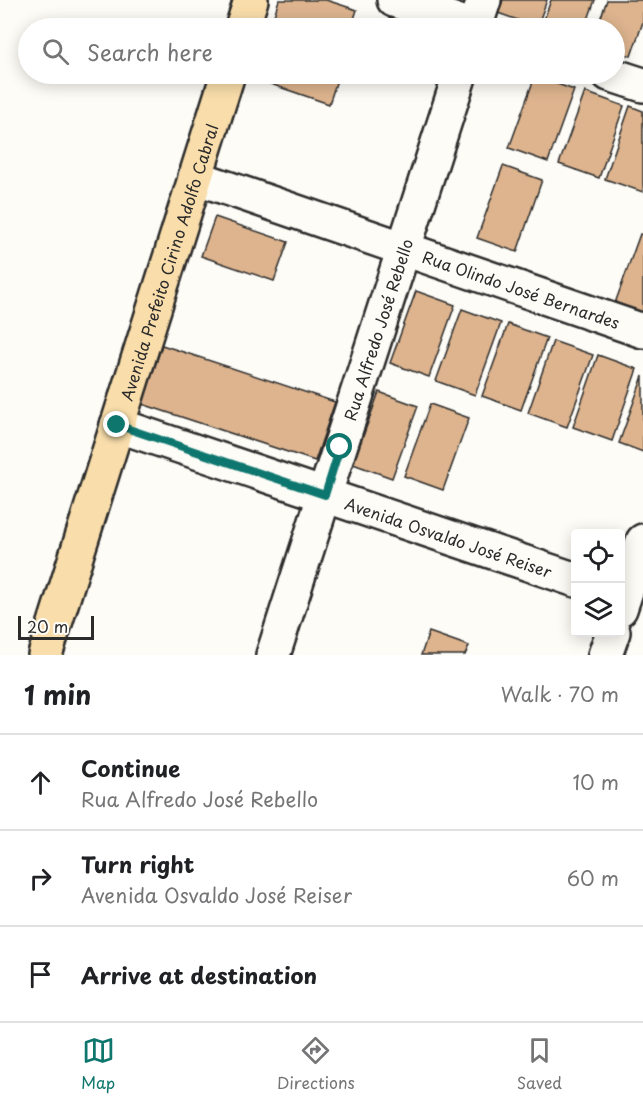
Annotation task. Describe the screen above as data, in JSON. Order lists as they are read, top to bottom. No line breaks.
{"streets":{"main road":["Avenida Prefeito Cirino Adolfo Cabral"],"street":["Rua Olindo José Bernardes","Rua Alfredo José Rebello","Avenida Osvaldo José Reiser"]},"crossings":[["Avenida Prefeito Cirino Adolfo Cabral","Rua Olindo José Bernardes"],["Avenida Prefeito Cirino Adolfo Cabral","Avenida Osvaldo José Reiser"],["Rua Olindo José Bernardes","Rua Alfredo José Rebello"],["Rua Alfredo José Rebello","Avenida Osvaldo José Reiser"]],"scale_bar":"20 m","page":{"search":"Search here","scale":"20 m","heading":["1 min","Walk · 70 m"],"list":[["Continue","Rua Alfredo José Rebello","10 m"],["Turn right","Avenida Osvaldo José Reiser","60 m"],"Arrive at destination"],"nav":["Map","Directions","Saved"]}}
